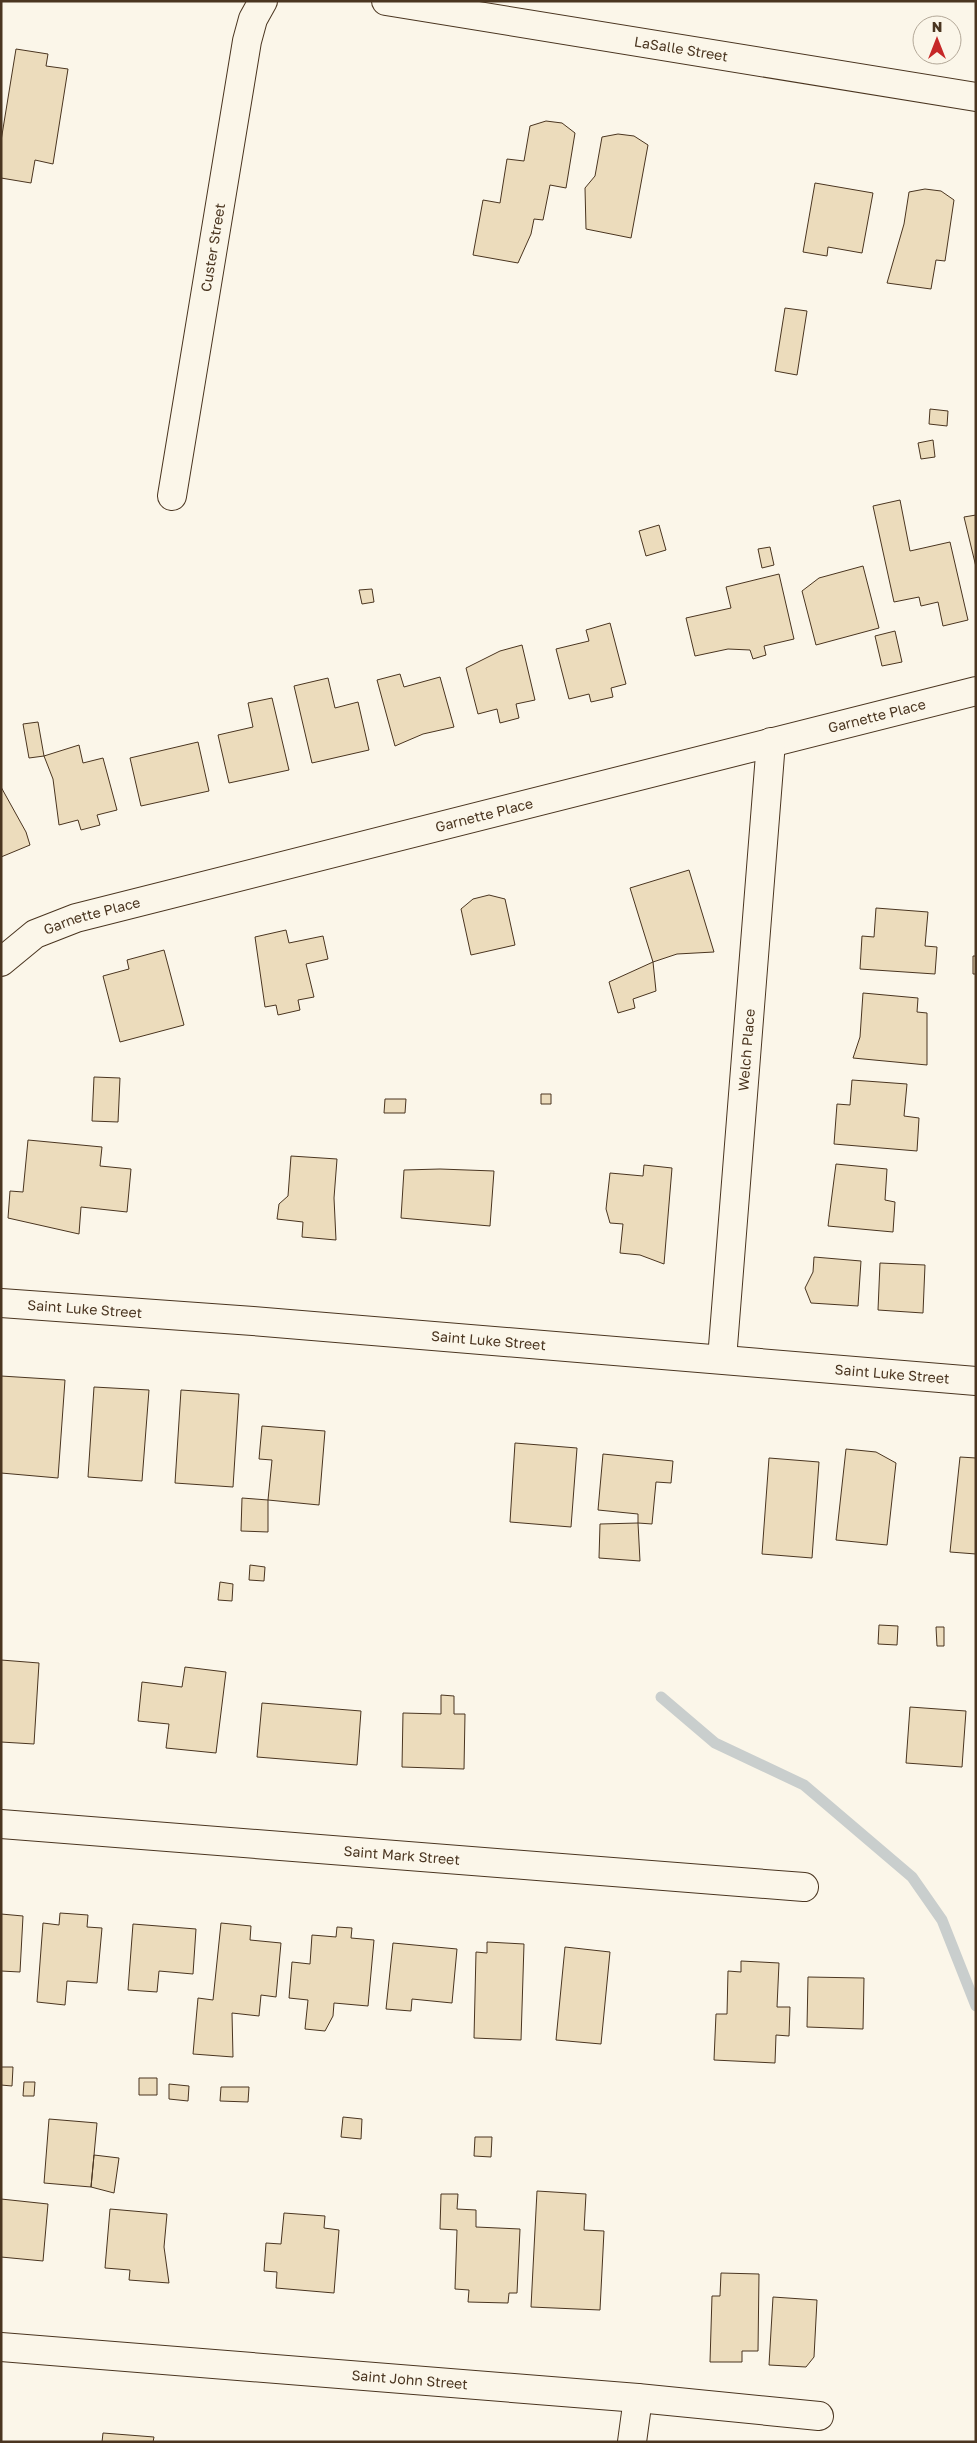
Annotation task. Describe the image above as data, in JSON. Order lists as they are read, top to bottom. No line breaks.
{"streets":{"street":["LaSalle Street","Custer Street","Garnette Place","Welch Place","Saint Luke Street","Saint Mark Street","Saint John Street"]},"crossings":[["Garnette Place","Welch Place"],["Welch Place","Saint Luke Street"]],"north":"top"}
